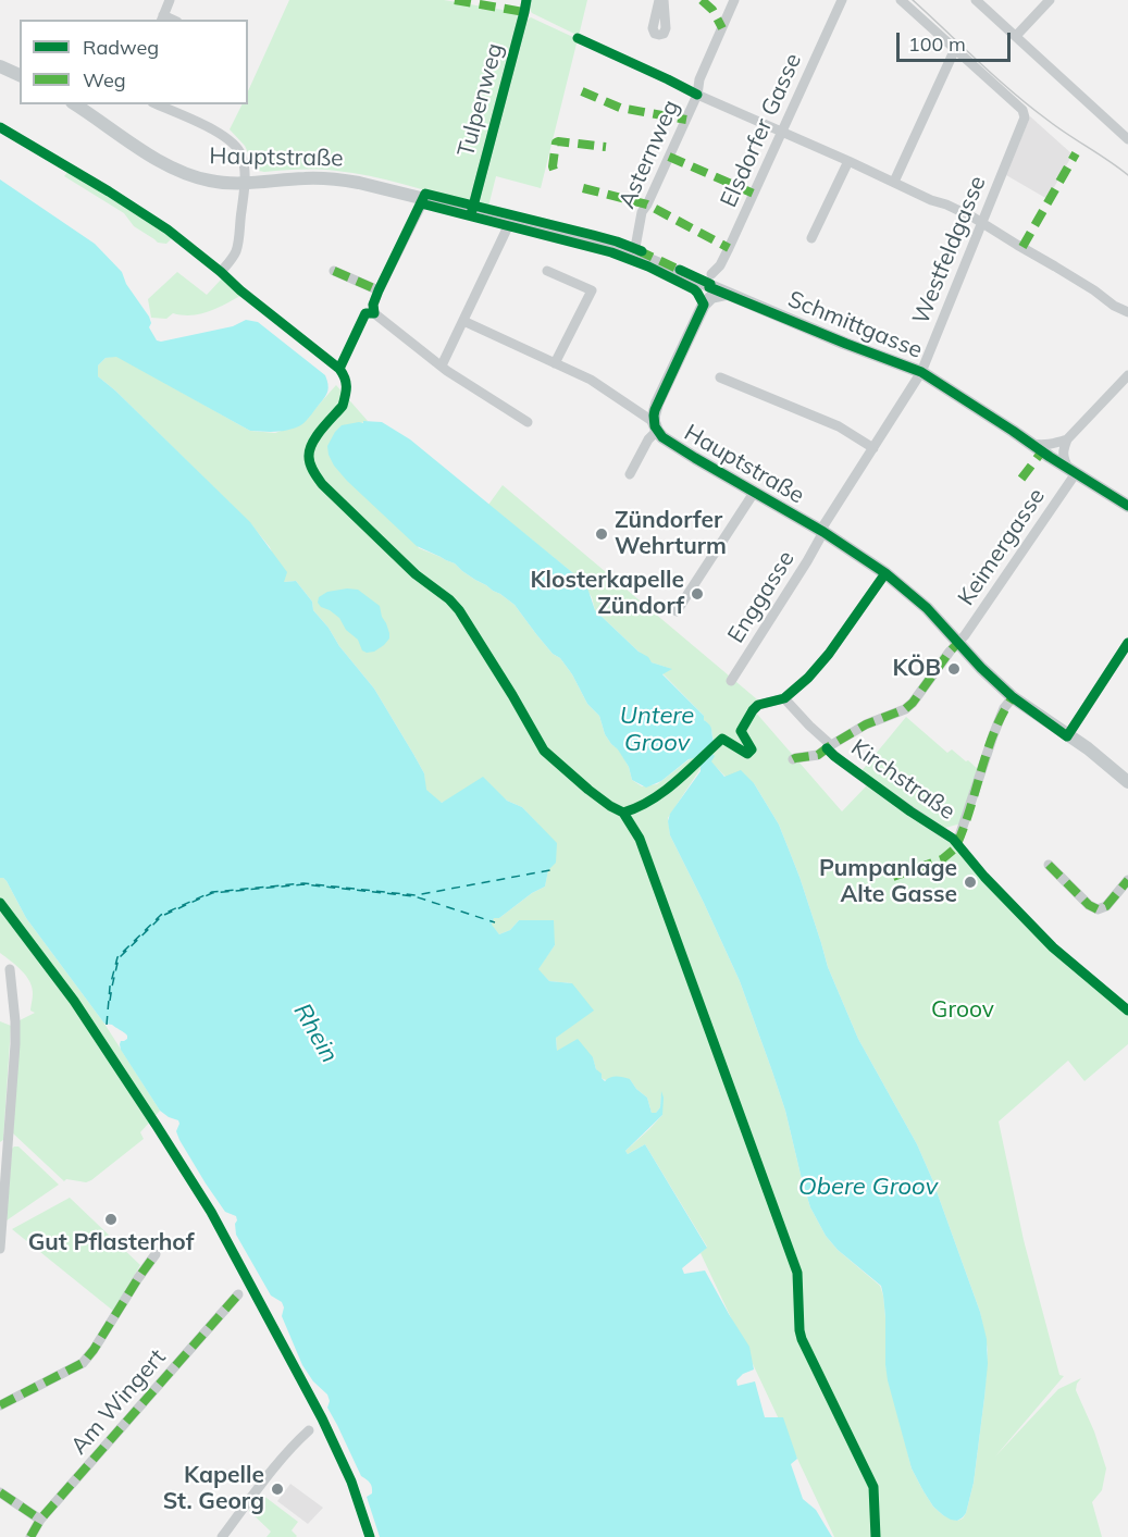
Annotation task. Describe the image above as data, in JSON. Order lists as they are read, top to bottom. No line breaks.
{"streets":{"main road":["Hauptstraße","Schmittgasse"],"street":["Tulpenweg","Elsdorfer Gasse","Asternweg","Westfeldgasse","Keimergasse","Enggasse","Kirchstraße","Am Wingert"]},"crossings":[["Tulpenweg","Hauptstraße"],["Asternweg","Hauptstraße"],["Hauptstraße","Westfeldgasse"],["Hauptstraße","Schmittgasse"],["Hauptstraße","Keimergasse"],["Hauptstraße","Enggasse"],["Hauptstraße","Kirchstraße"],["Westfeldgasse","Schmittgasse"],["Westfeldgasse","Enggasse"],["Schmittgasse","Keimergasse"],["Keimergasse","Kirchstraße"]],"water":["Untere Groov","Rhein","Obere Groov"],"parks":["Groov"],"places":["Zündorfer Wehrturm","Klosterkapelle Zündorf","KÖB","Pumpanlage Alte Gasse","Gut Pflasterhof","Kapelle St. Georg"],"legend":["Radweg","Weg"],"scale_bar":"100 m"}
